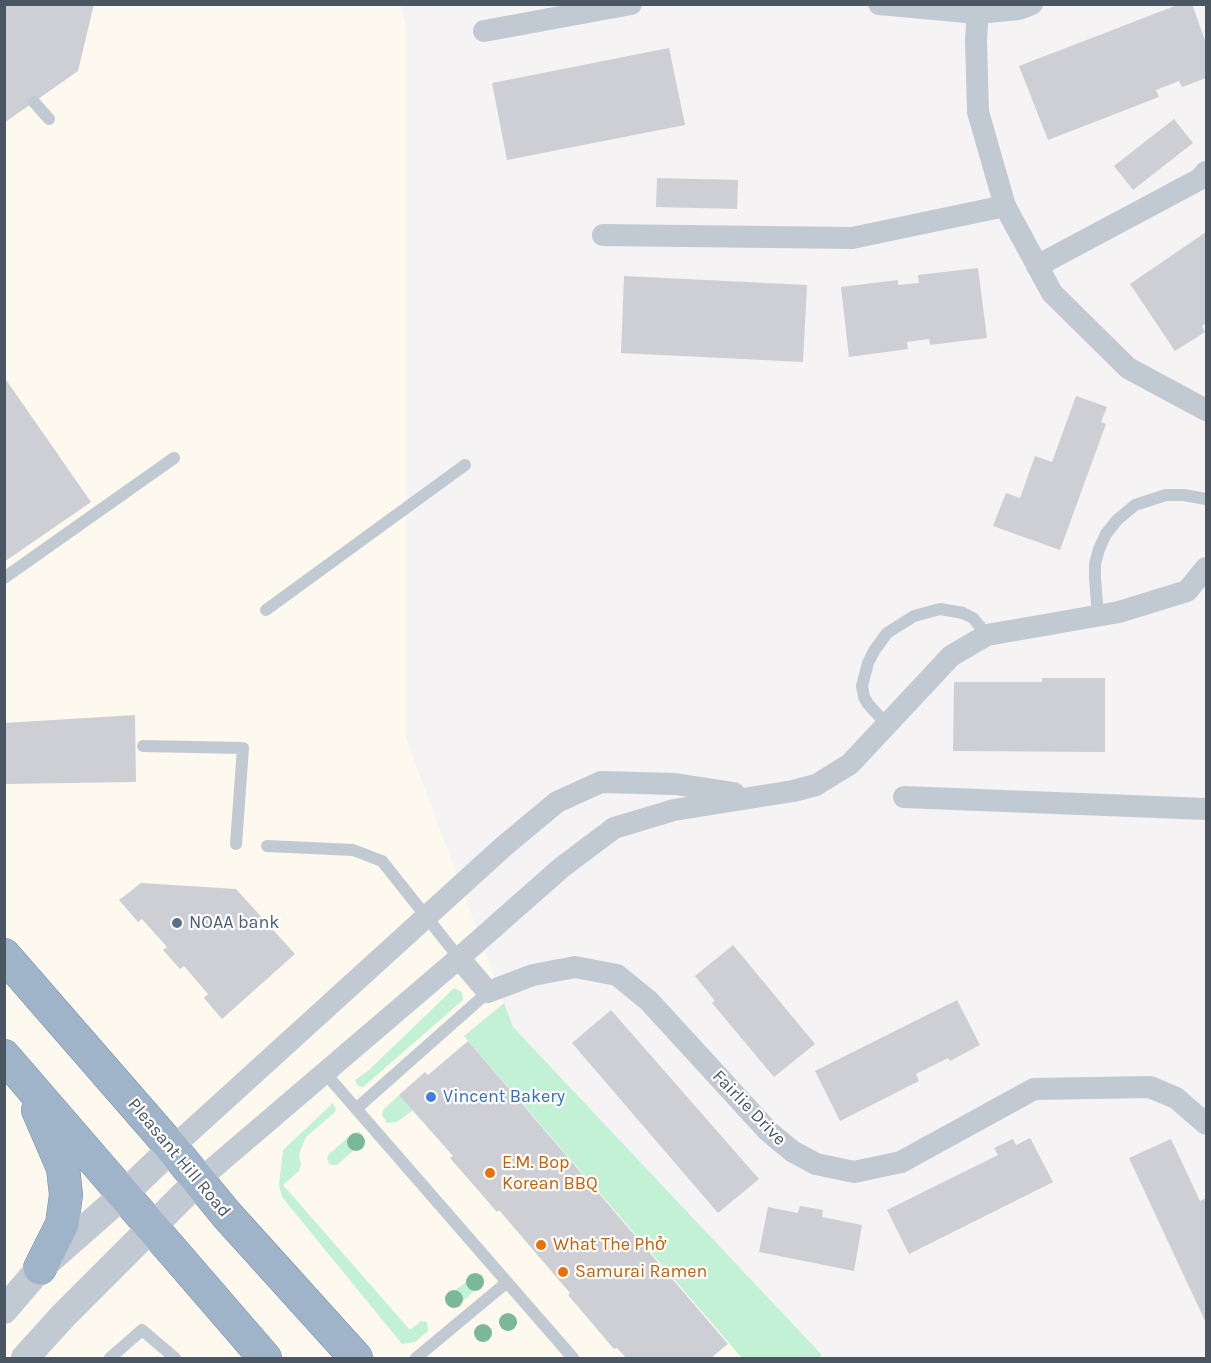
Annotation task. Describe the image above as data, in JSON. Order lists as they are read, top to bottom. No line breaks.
{"streets":{"highway":["Pleasant Hill Road"],"street":["Fairlie Drive"]},"places":["NOAA bank","Vincent Bakery","E.M. Bop Korean BBQ","What The Phở","Samurai Ramen"]}
